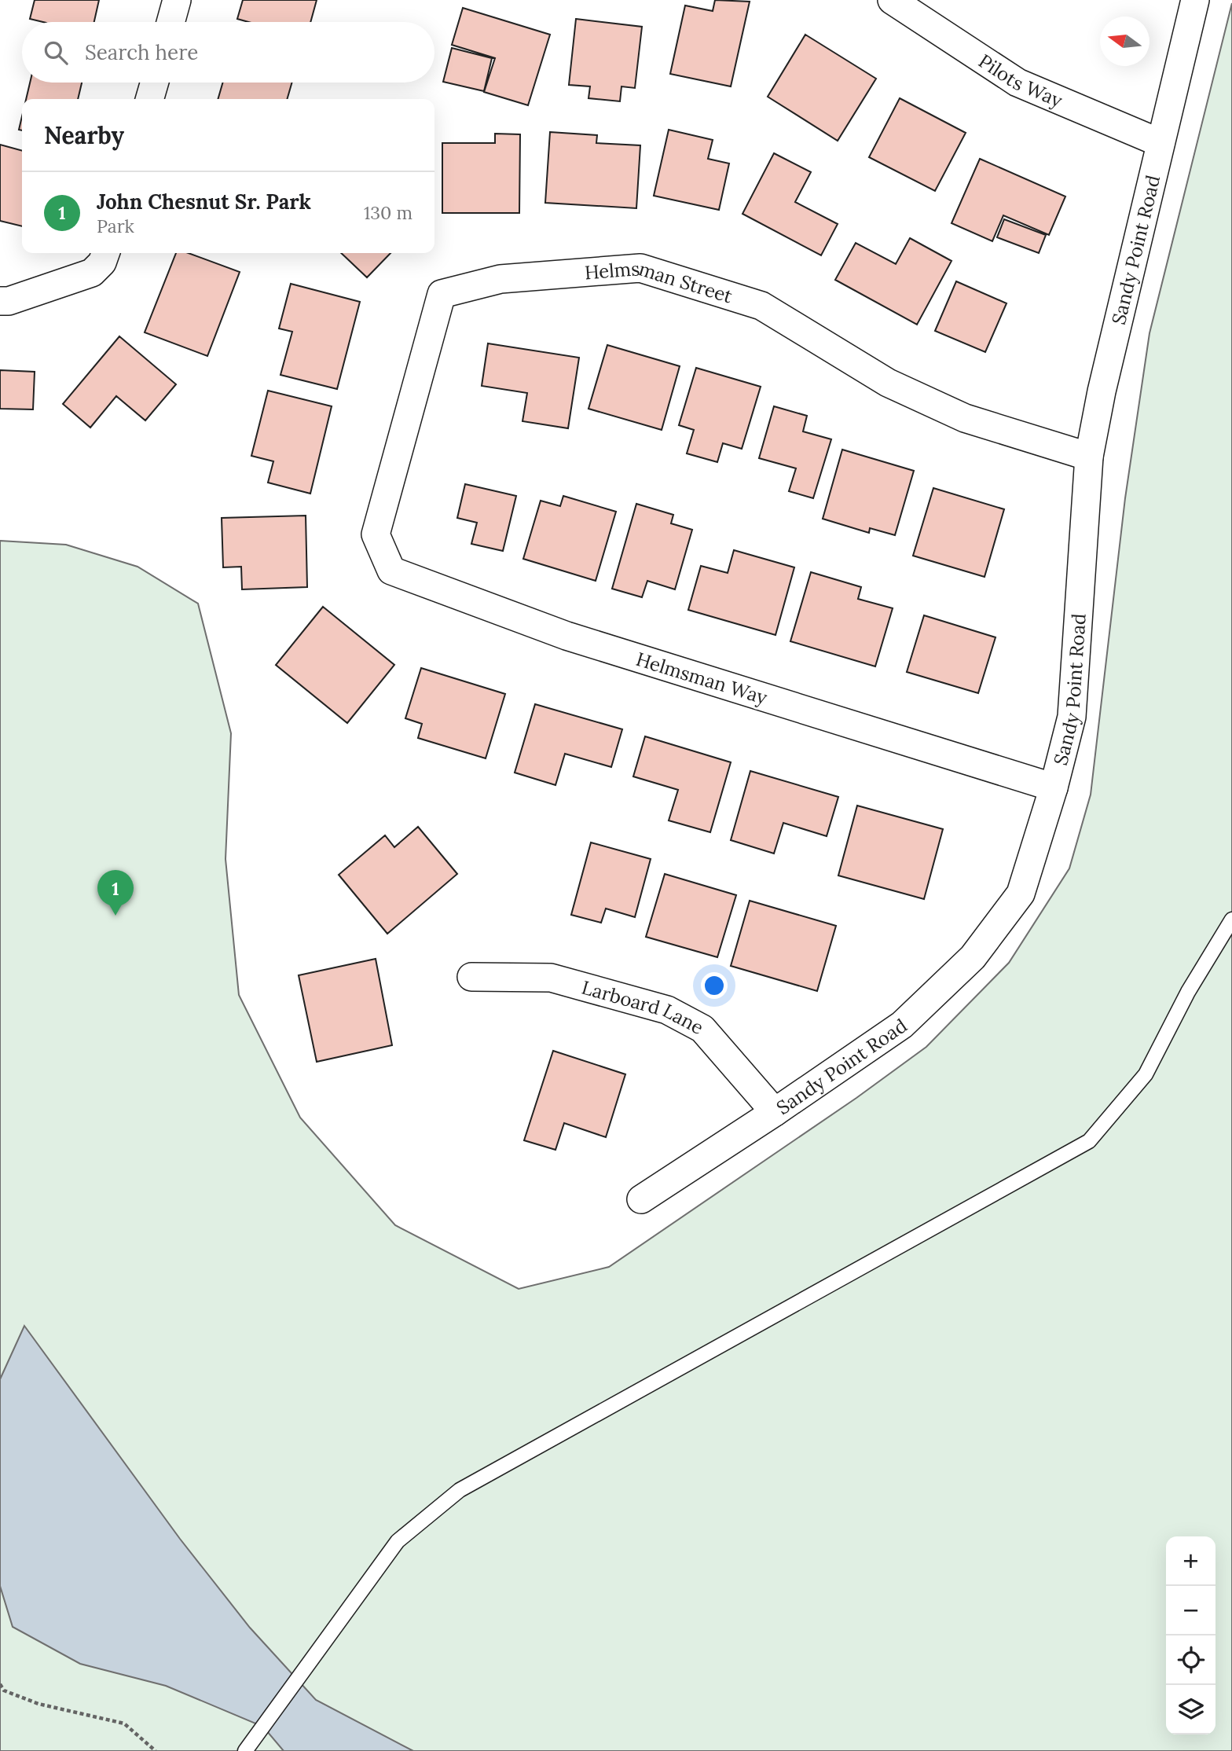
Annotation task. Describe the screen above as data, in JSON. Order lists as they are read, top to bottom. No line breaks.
{"streets":{"street":["Pilots Way","Sandy Point Road","Helmsman Street","Helmsman Way","Larboard Lane"]},"crossings":[["Pilots Way","Sandy Point Road"],["Sandy Point Road","Helmsman Street"],["Sandy Point Road","Helmsman Way"],["Sandy Point Road","Larboard Lane"],["Helmsman Street","Helmsman Way"]],"north":"left","page":{"search":"Search here","heading":"Nearby","list":[{"mark":"1","name":"John Chesnut Sr. Park","note":"Park","value":"130 m"}],"pins":"1","map_buttons":["+","−"]}}
